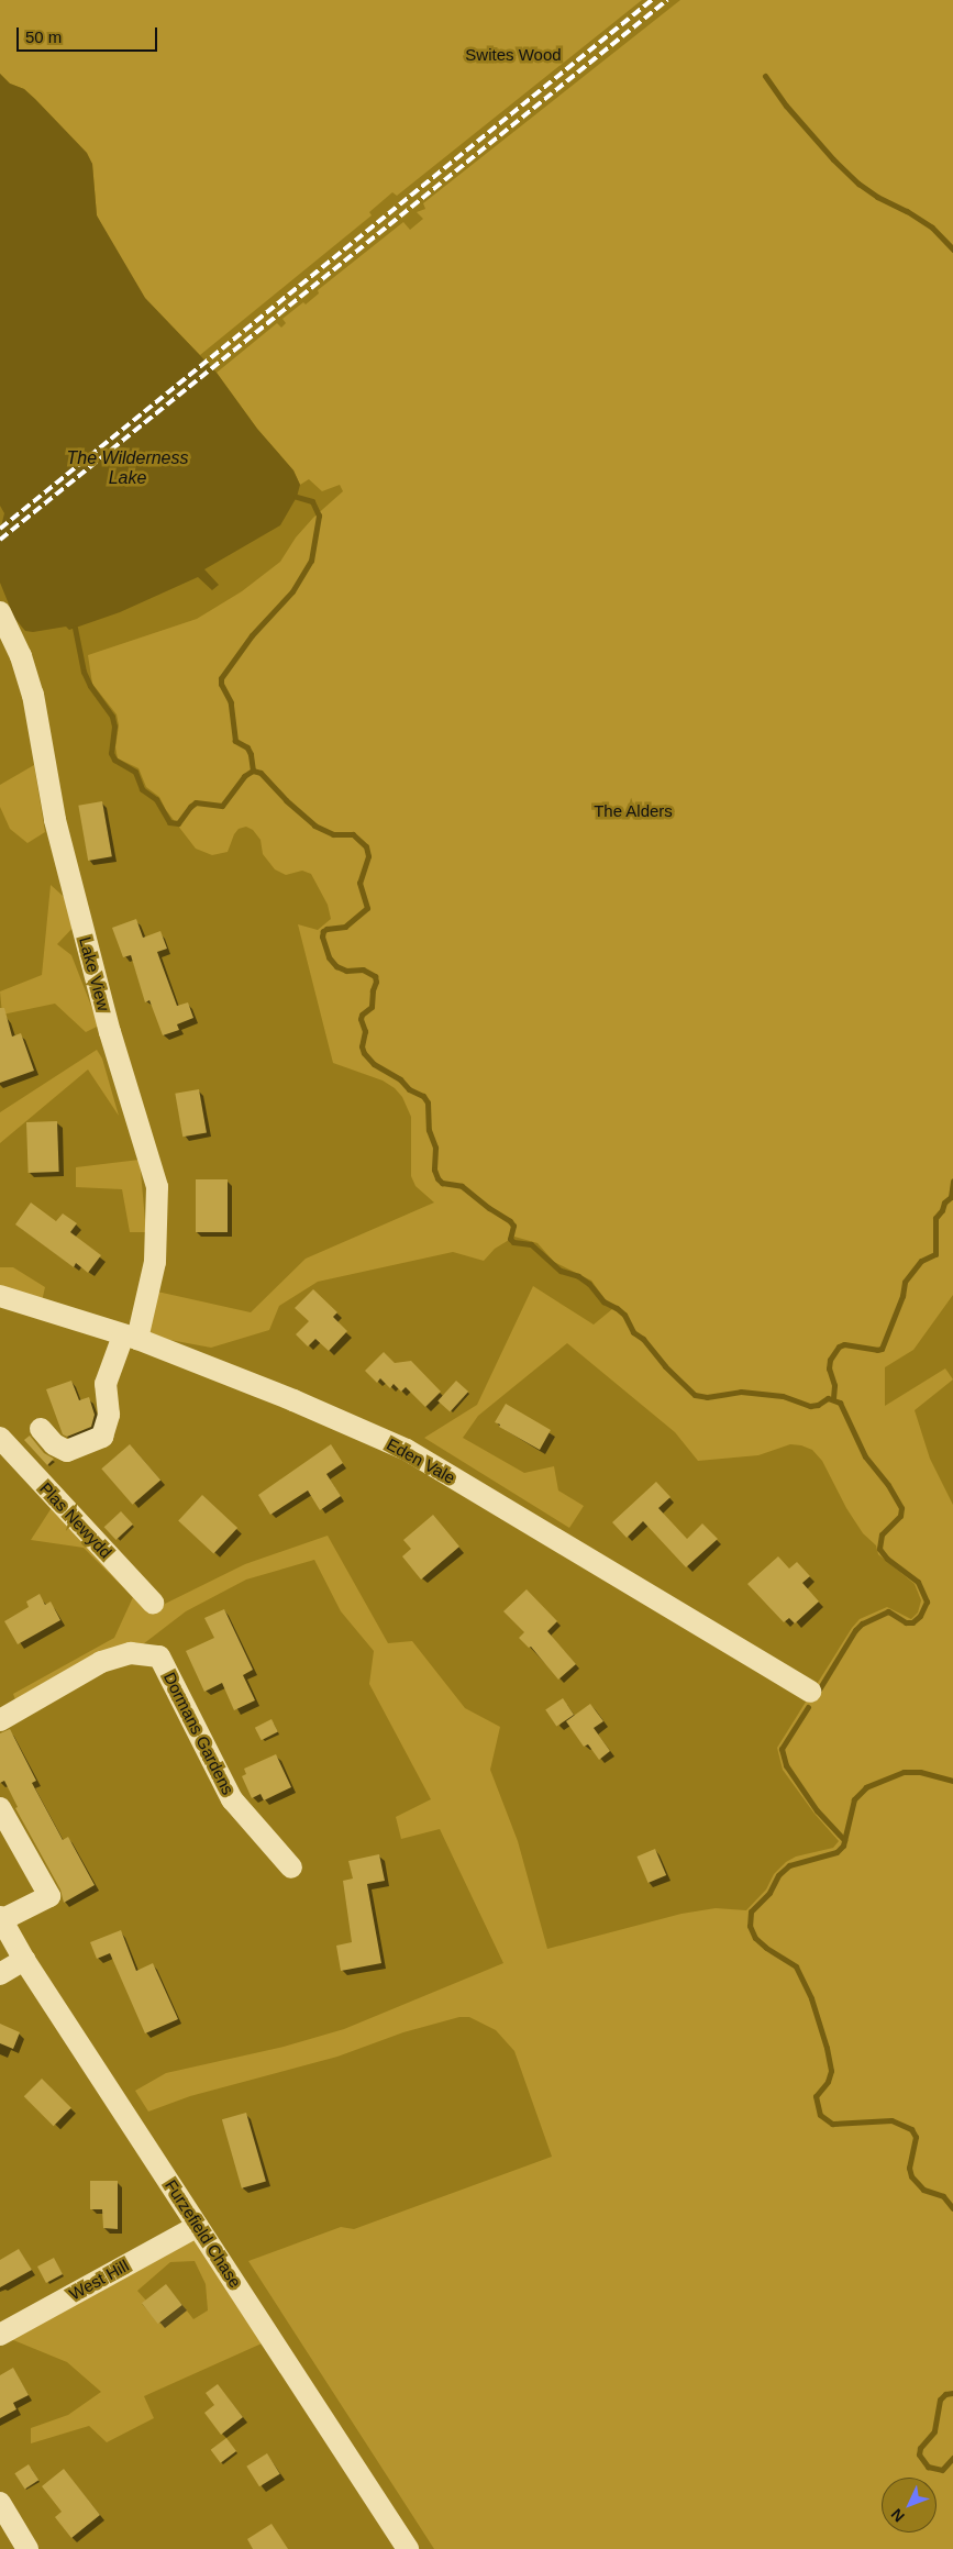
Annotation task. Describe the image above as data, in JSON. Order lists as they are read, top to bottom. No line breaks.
{"streets":{"street":["Lake View","Eden Vale","Plas Newydd","Dormans Gardens","Furzefield Chase","West Hill"]},"crossings":[["Lake View","Eden Vale"],["Furzefield Chase","West Hill"]],"water":["The Wilderness Lake"],"parks":["Swites Wood","The Alders"],"scale_bar":"50 m","north":"bottom left"}
